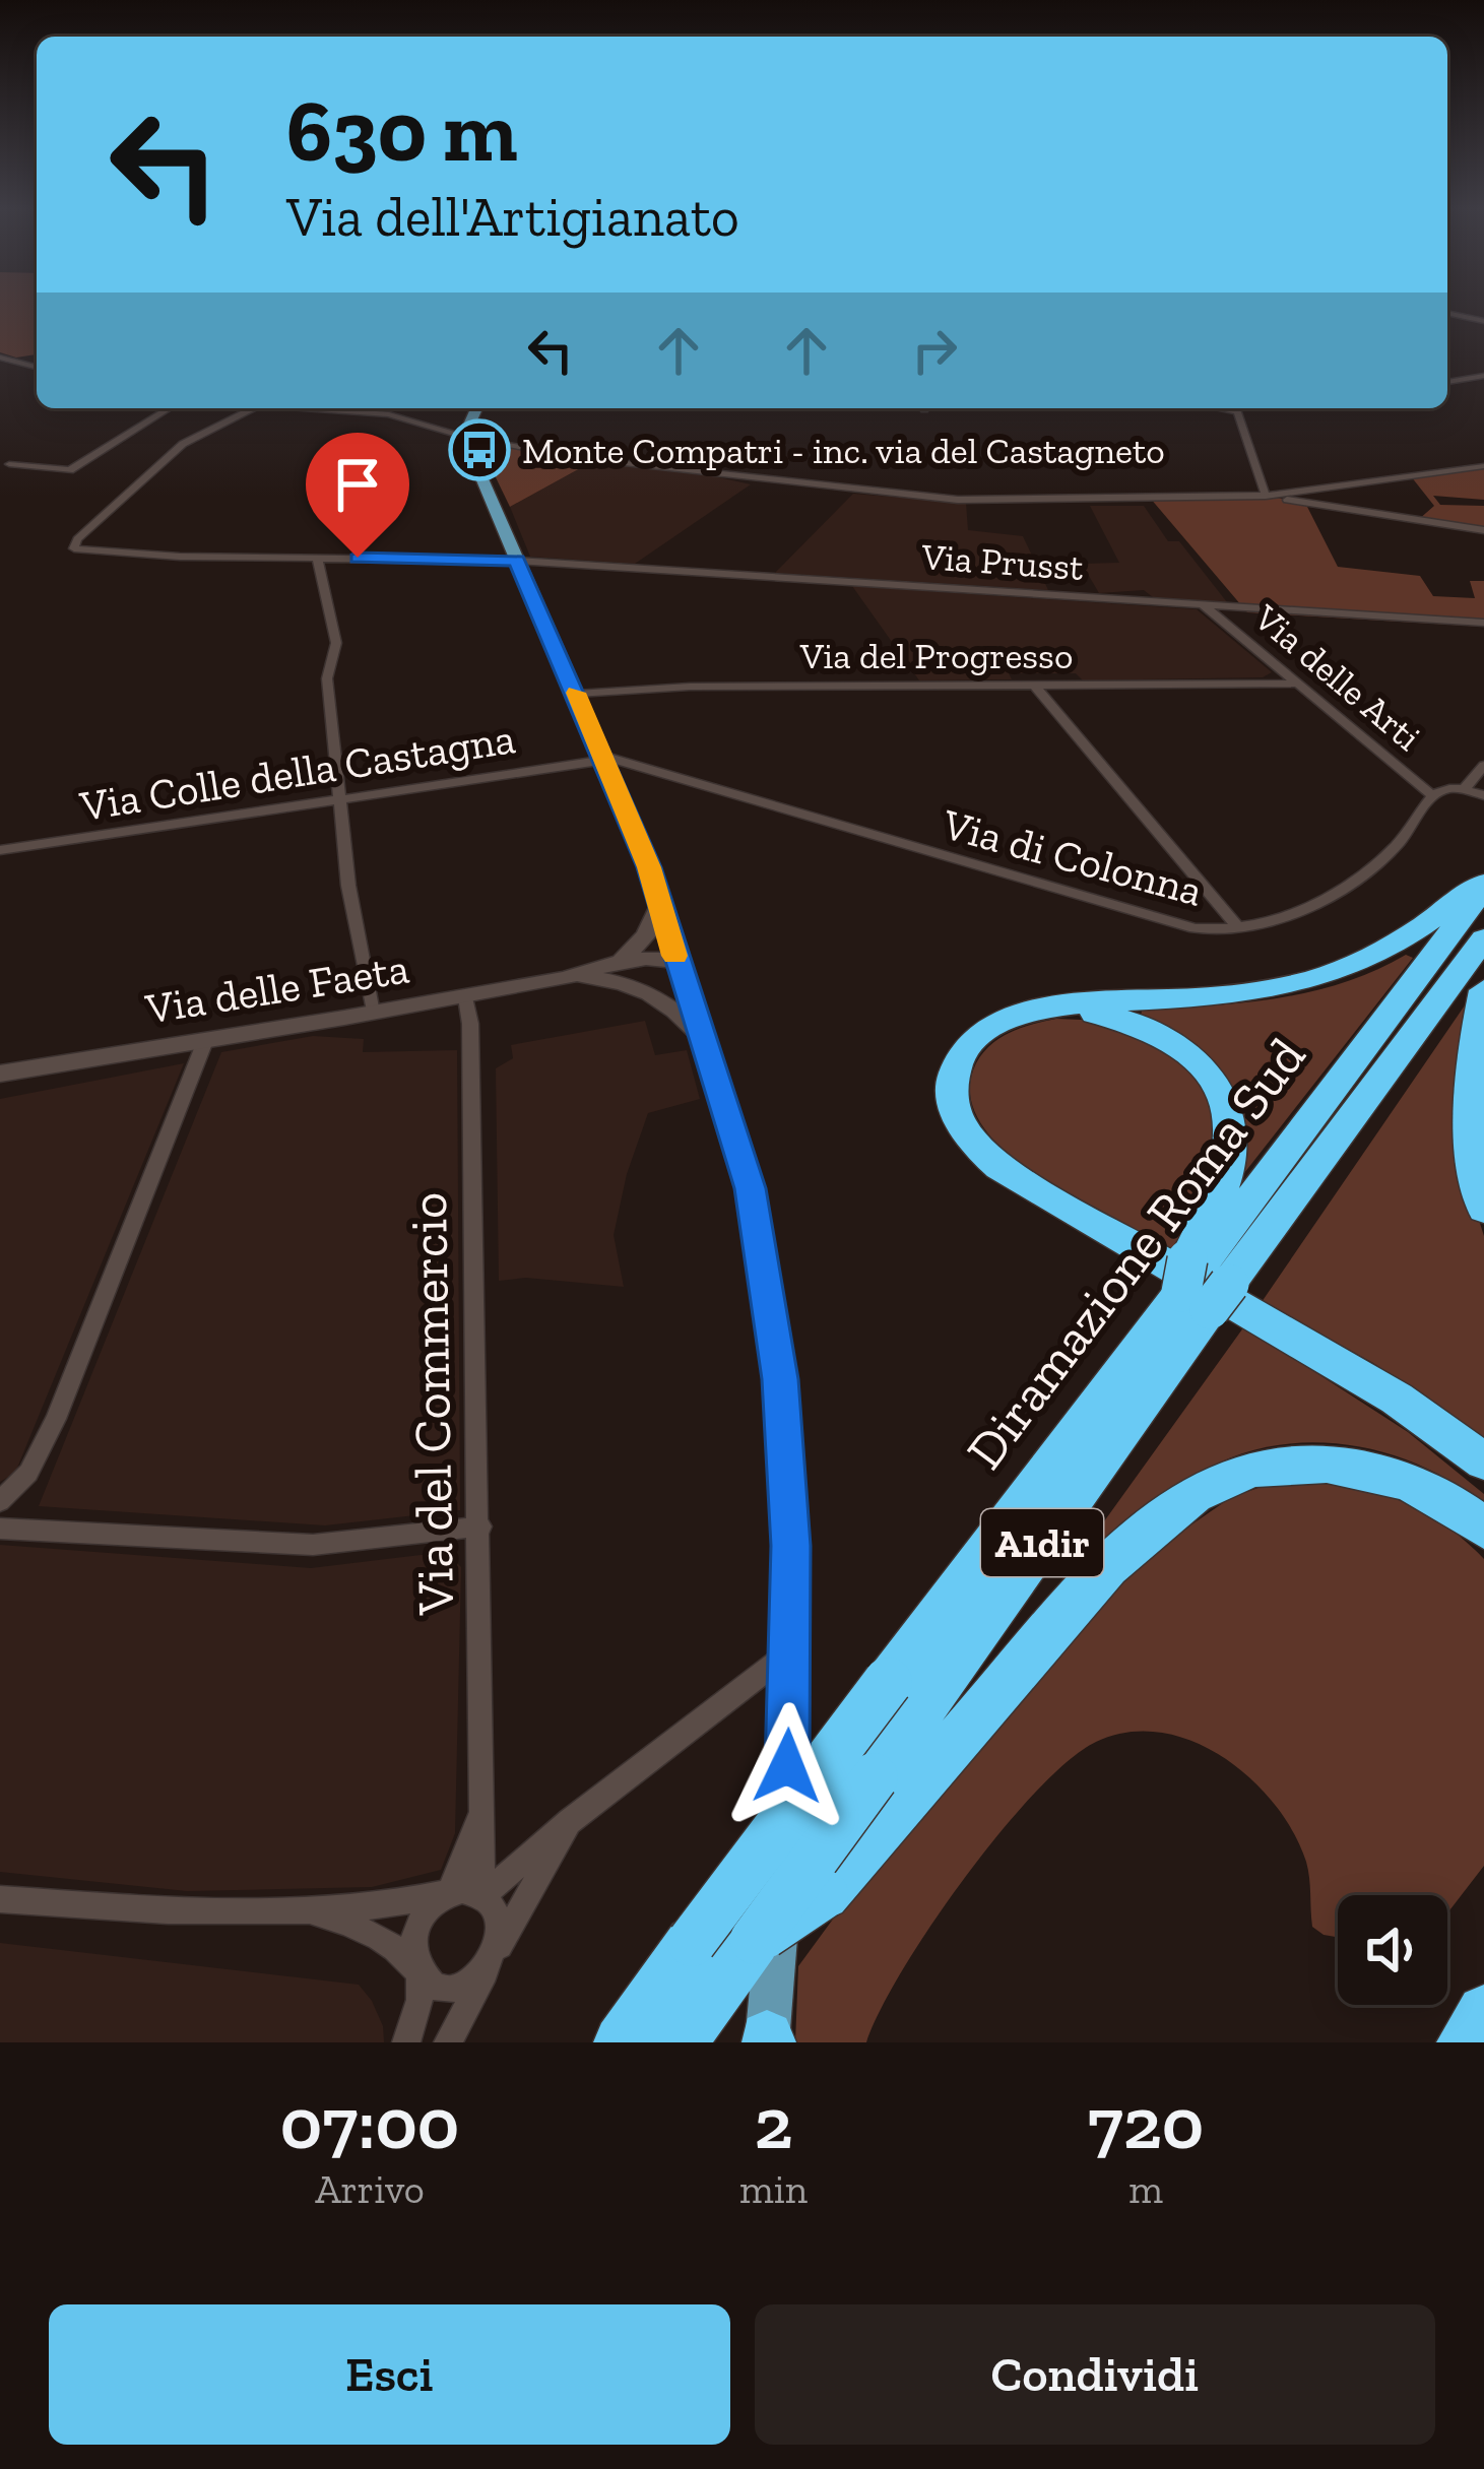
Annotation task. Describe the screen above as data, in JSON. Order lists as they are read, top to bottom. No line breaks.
{"streets":{"highway":["Diramazione Roma Sud","A1dir"],"street":["Via Prusst","Via del Progresso","Via delle Arti","Via Colle della Castagna","Via di Colonna","Via delle Faeta","Via del Commercio"]},"crossings":[["Via Prusst","Via delle Arti"],["Via del Progresso","Via delle Arti"],["Via delle Arti","Via di Colonna"],["Via Colle della Castagna","Via di Colonna"],["Via delle Faeta","Via del Commercio"]],"places":{"bus stop":["Monte Compatri - inc. via del Castagneto"]},"page":{"turn":["630 m","Via dell'Artigianato"],"eta":["07:00","Arrivo","2","min","720","m"],"buttons":["Esci","Condividi"]}}
